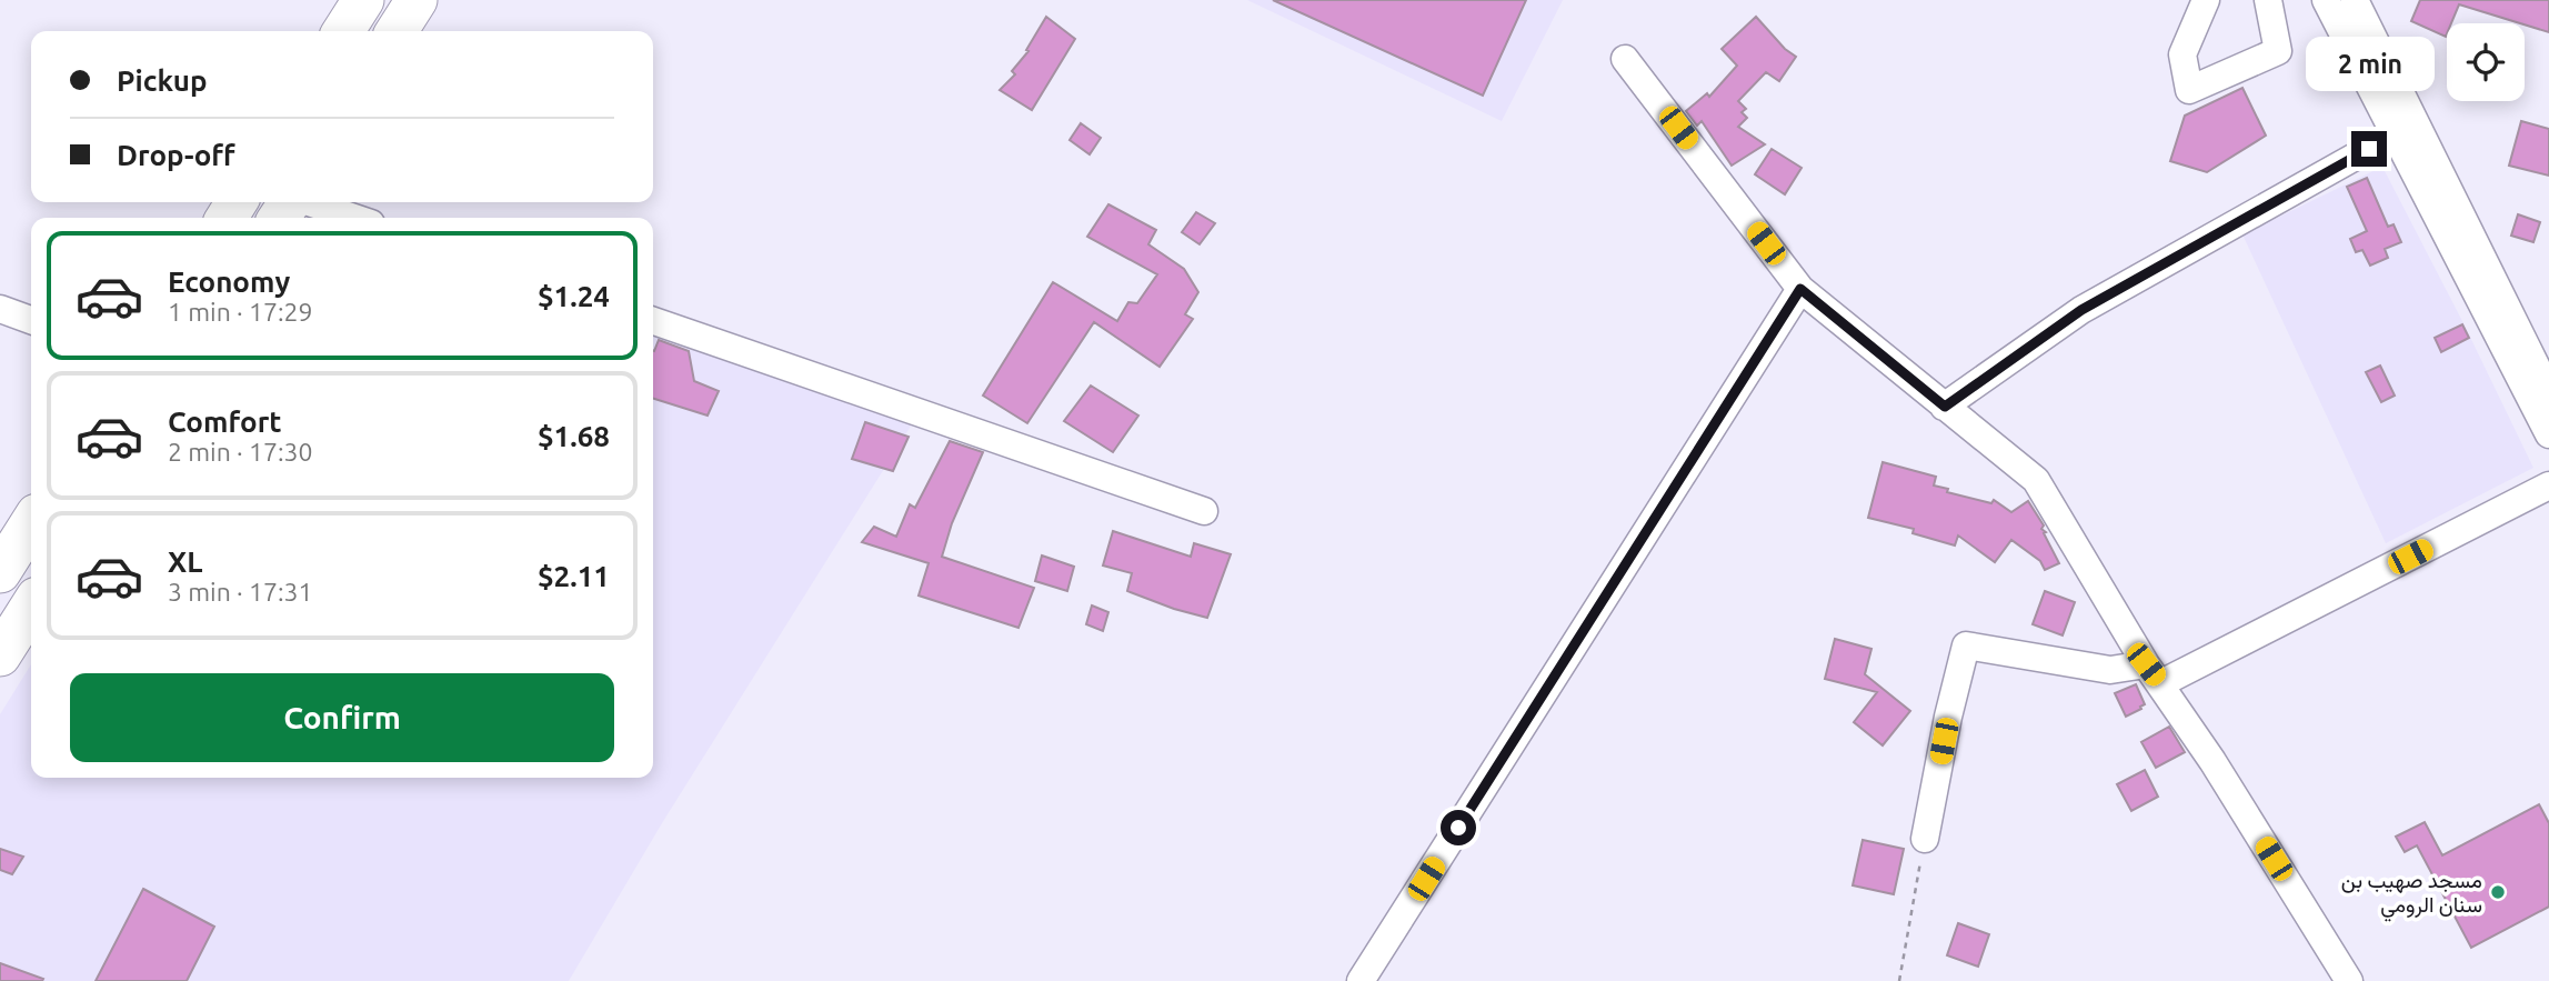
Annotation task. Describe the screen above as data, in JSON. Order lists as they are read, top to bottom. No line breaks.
{"places":["مسجد صهيب بن سنان الرومي"],"page":{"banner":["Pickup","Drop-off"],"bubble":"2 min","list":[{"name":"Economy","note":"1 min · 17:29","value":"$1.24"},{"name":"Comfort","note":"2 min · 17:30","value":"$1.68"},{"name":"XL","note":"3 min · 17:31","value":"$2.11"}],"buttons":"Confirm"}}
